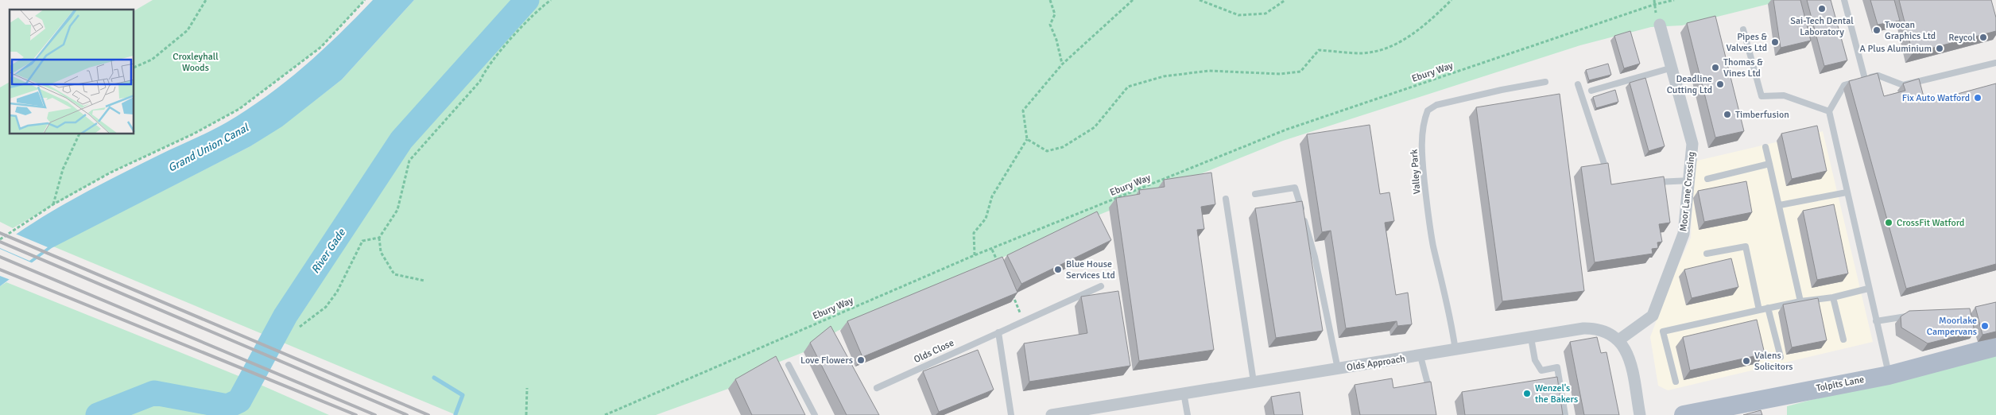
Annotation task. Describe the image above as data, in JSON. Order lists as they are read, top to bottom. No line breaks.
{"streets":{"main road":["Tolpits Lane"],"street":["Moor Lane Crossing","Olds Approach"],"lane":["Valley Park","Olds Close"],"path":["Ebury Way"]},"crossings":[["Valley Park","Olds Approach"],["Moor Lane Crossing","Olds Approach"]],"water":["Grand Union Canal","River Gade"],"parks":["Croxleyhall Woods"],"places":["Sai-Tech Dental Laboratory","Twocan Graphics Ltd","Reycol","Pipes & Valves Ltd","A Plus Aluminium","Thomas & Vines Ltd","Deadline Cutting Ltd","Fix Auto Watford","Timberfusion","CrossFit Watford","Blue House Services Ltd","Moorlake Campervans","Love Flowers","Valens Solicitors","Wenzel's the Bakers"]}
